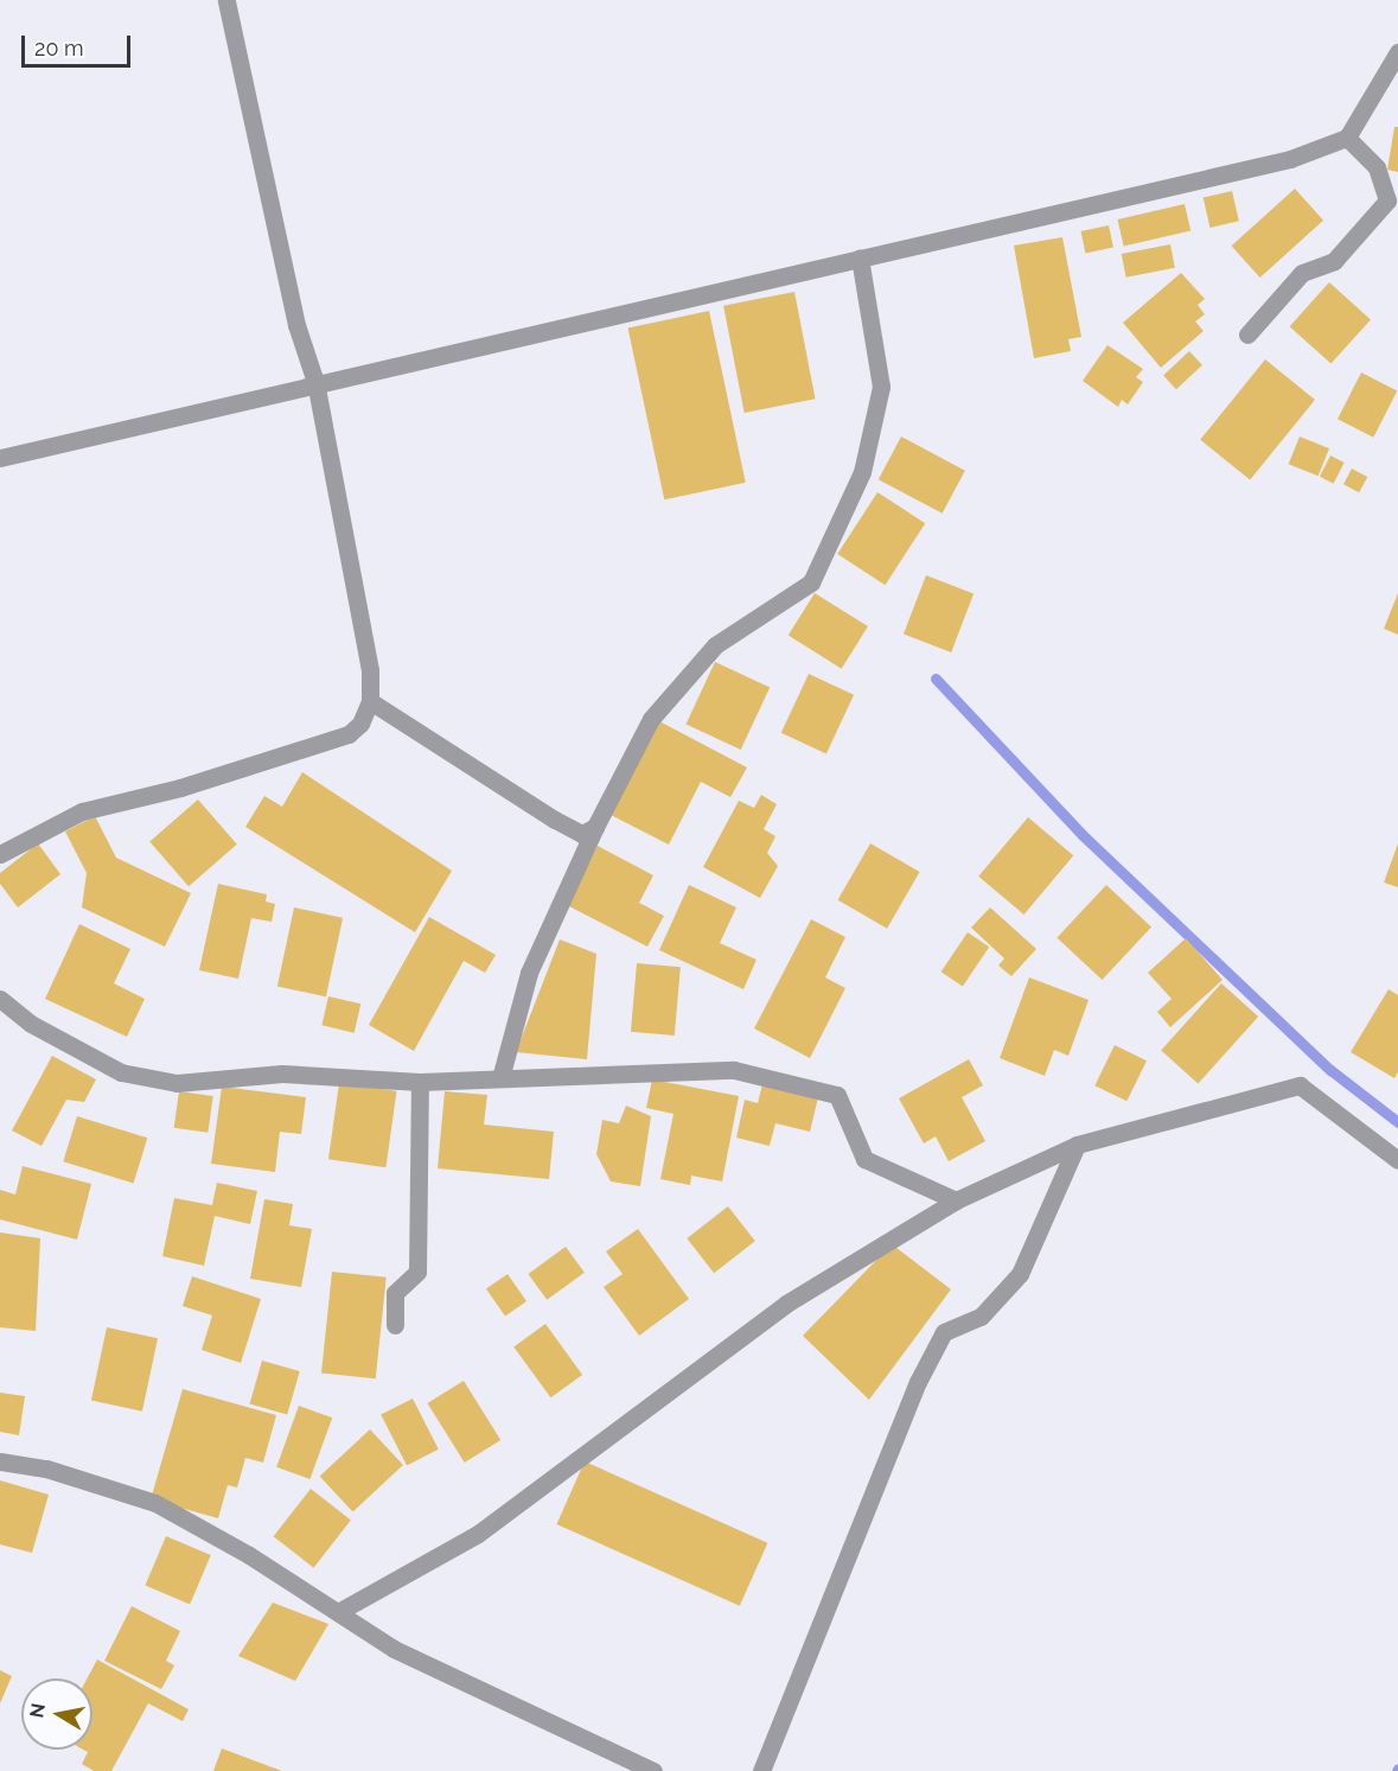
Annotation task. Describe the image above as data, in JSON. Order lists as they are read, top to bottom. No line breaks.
{"scale_bar":"20 m","north":"left"}
